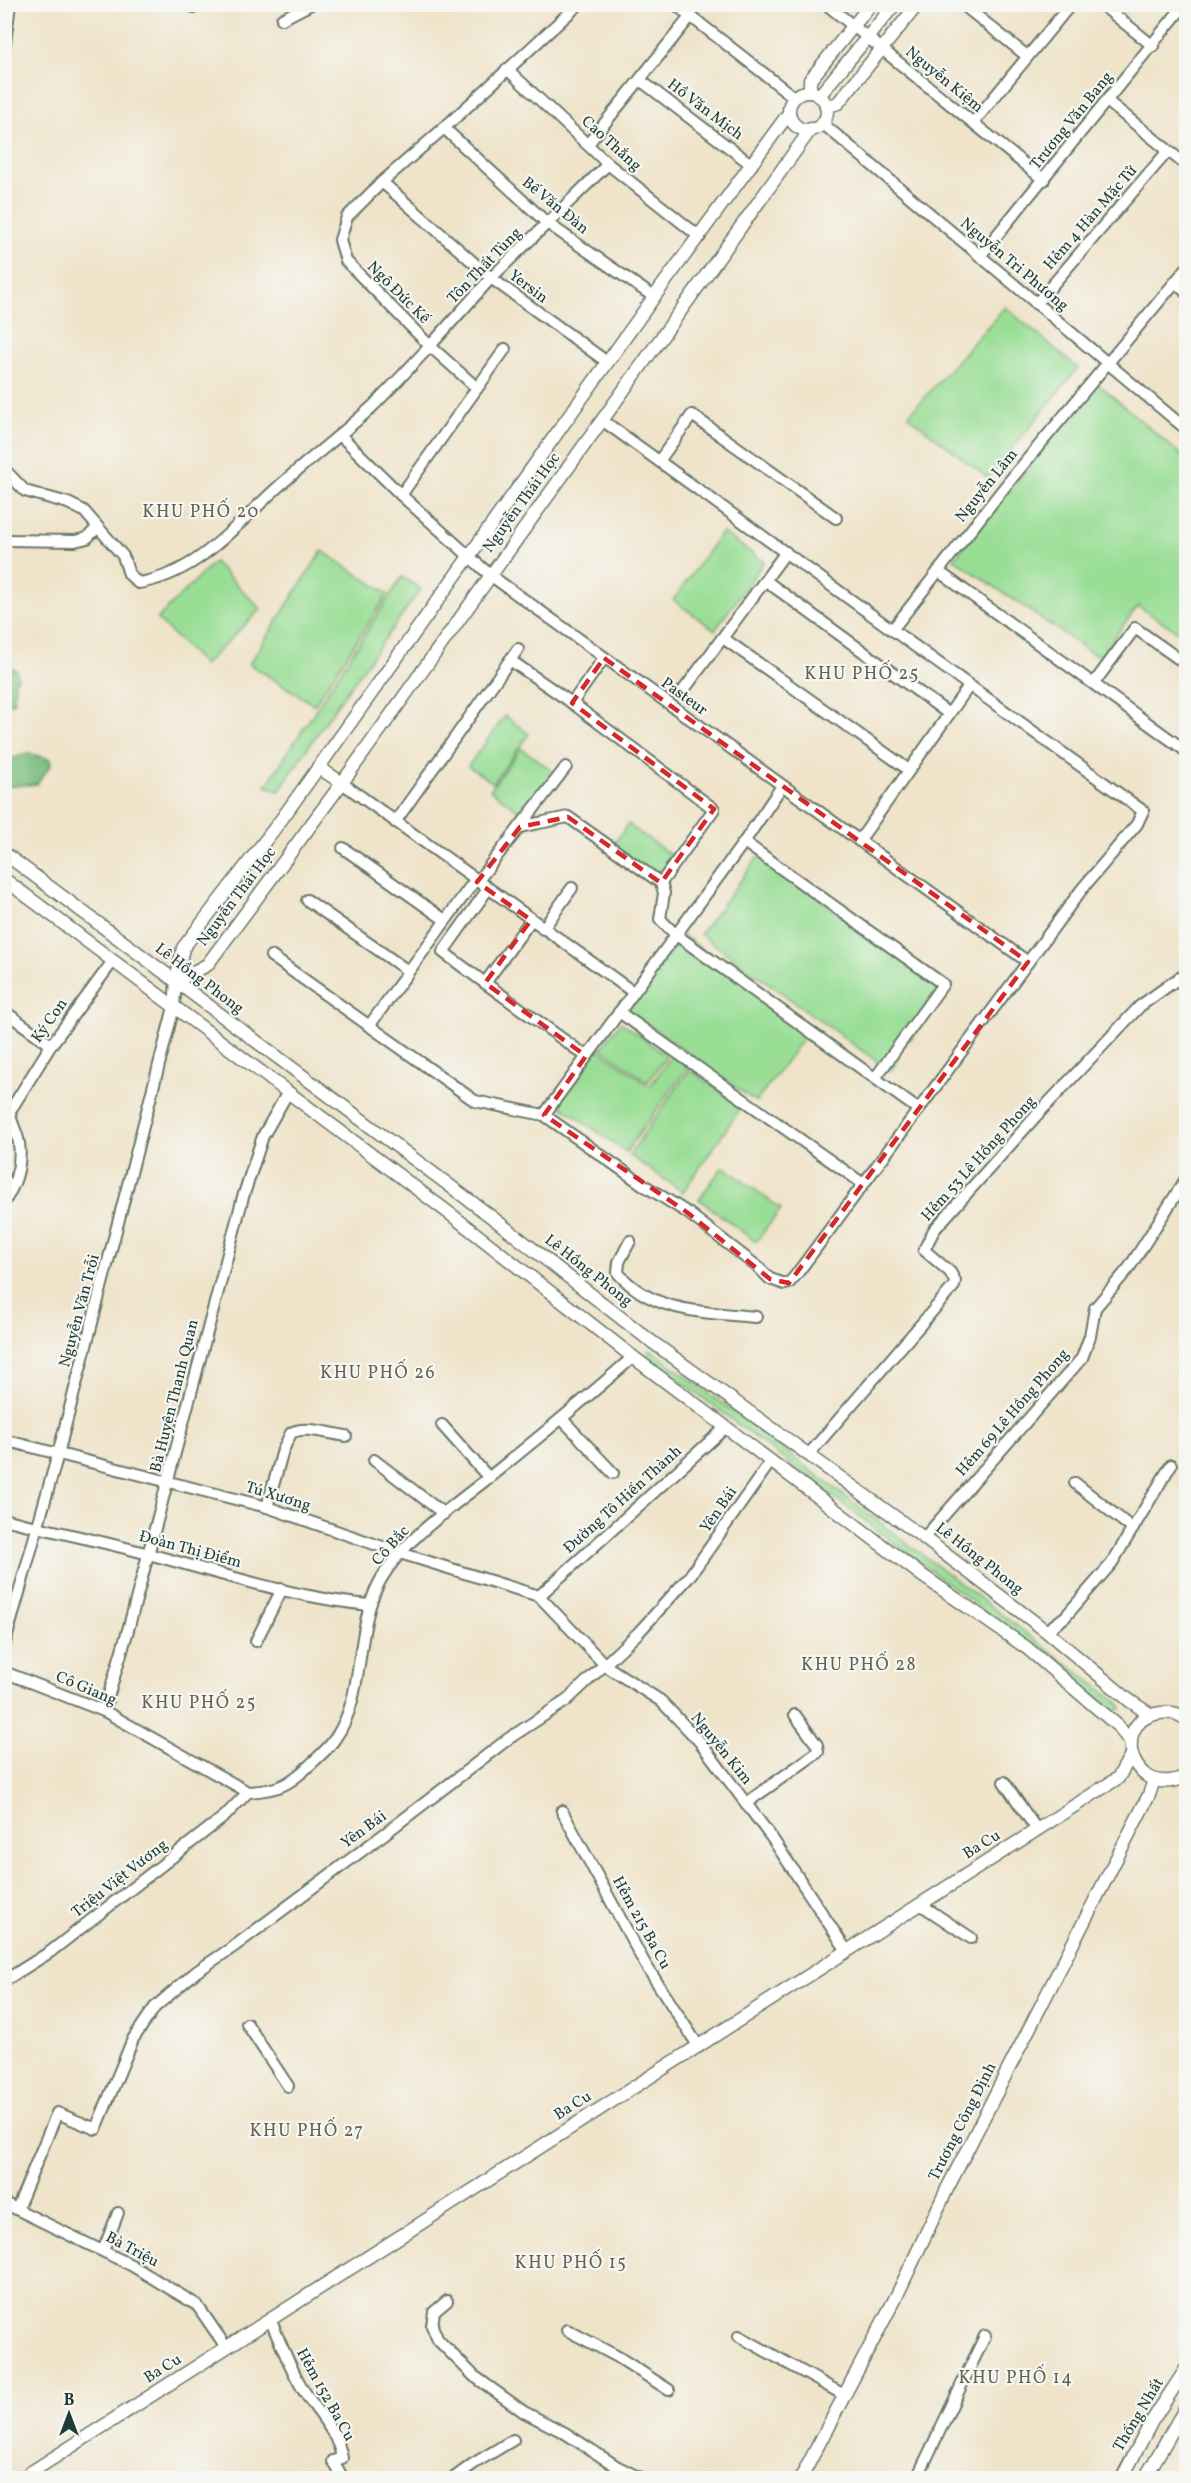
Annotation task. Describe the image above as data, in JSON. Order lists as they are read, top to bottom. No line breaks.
{"streets":{"main road":["Nguyễn Thái Học","Lê Hồng Phong","Ba Cu","Trương Công Định","Thống Nhất"],"street":["Nguyễn Kiệm","Hồ Văn Mịch","Trương Văn Bang","Cao Thắng","Bế Văn Đàn","Hẻm 4 Hàn Mặc Tử","Nguyễn Tri Phương","Tôn Thất Tùng","Yersin","Ngô Đức Kế","Nguyễn Lâm","Pasteur","Ký Con","Hẻm 53 Lê Hồng Phong","Nguyễn Văn Trỗi","Bà Huyện Thanh Quan","Hẻm 69 Lê Hồng Phong","Tú Xương","Đường Tô Hiến Thành","Yên Bái","Cô Bắc","Đoàn Thị Điểm","Cô Giang","Nguyễn Kim","Triệu Việt Vương","Hẻm 215 Ba Cu","Bà Triệu","Hẻm 152 Ba Cu"]},"crossings":[["Nguyễn Kiệm","Trương Văn Bang"],["Hồ Văn Mịch","Nguyễn Thái Học"],["Trương Văn Bang","Nguyễn Tri Phương"],["Cao Thắng","Tôn Thất Tùng"],["Cao Thắng","Ngô Đức Kế"],["Cao Thắng","Nguyễn Thái Học"],["Bế Văn Đàn","Tôn Thất Tùng"],["Bế Văn Đàn","Ngô Đức Kế"],["Bế Văn Đàn","Nguyễn Thái Học"],["Hẻm 4 Hàn Mặc Tử","Nguyễn Tri Phương"],["Nguyễn Tri Phương","Nguyễn Lâm"],["Nguyễn Tri Phương","Nguyễn Thái Học"],["Tôn Thất Tùng","Yersin"],["Tôn Thất Tùng","Ngô Đức Kế"],["Yersin","Ngô Đức Kế"],["Yersin","Nguyễn Thái Học"],["Ngô Đức Kế","Pasteur"],["Nguyễn Thái Học","Pasteur"],["Nguyễn Thái Học","Lê Hồng Phong"],["Nguyễn Thái Học","Nguyễn Văn Trỗi"],["Lê Hồng Phong","Hẻm 53 Lê Hồng Phong"],["Lê Hồng Phong","Nguyễn Văn Trỗi"],["Lê Hồng Phong","Hẻm 69 Lê Hồng Phong"],["Lê Hồng Phong","Ba Cu"],["Nguyễn Văn Trỗi","Tú Xương"],["Nguyễn Văn Trỗi","Đoàn Thị Điểm"],["Bà Huyện Thanh Quan","Tú Xương"],["Bà Huyện Thanh Quan","Đoàn Thị Điểm"],["Bà Huyện Thanh Quan","Cô Giang"],["Tú Xương","Đường Tô Hiến Thành"],["Tú Xương","Cô Bắc"],["Tú Xương","Nguyễn Kim"],["Đường Tô Hiến Thành","Nguyễn Kim"],["Yên Bái","Nguyễn Kim"],["Yên Bái","Bà Triệu"],["Cô Bắc","Đoàn Thị Điểm"],["Cô Bắc","Cô Giang"],["Cô Bắc","Triệu Việt Vương"],["Cô Giang","Triệu Việt Vương"],["Nguyễn Kim","Ba Cu"],["Ba Cu","Hẻm 215 Ba Cu"],["Ba Cu","Bà Triệu"],["Ba Cu","Hẻm 152 Ba Cu"]],"districts":["KHU PHỐ 20","KHU PHỐ 25","KHU PHỐ 26","KHU PHỐ 28","KHU PHỐ 25","KHU PHỐ 27","KHU PHỐ 15","KHU PHỐ 14"],"north":"top"}
